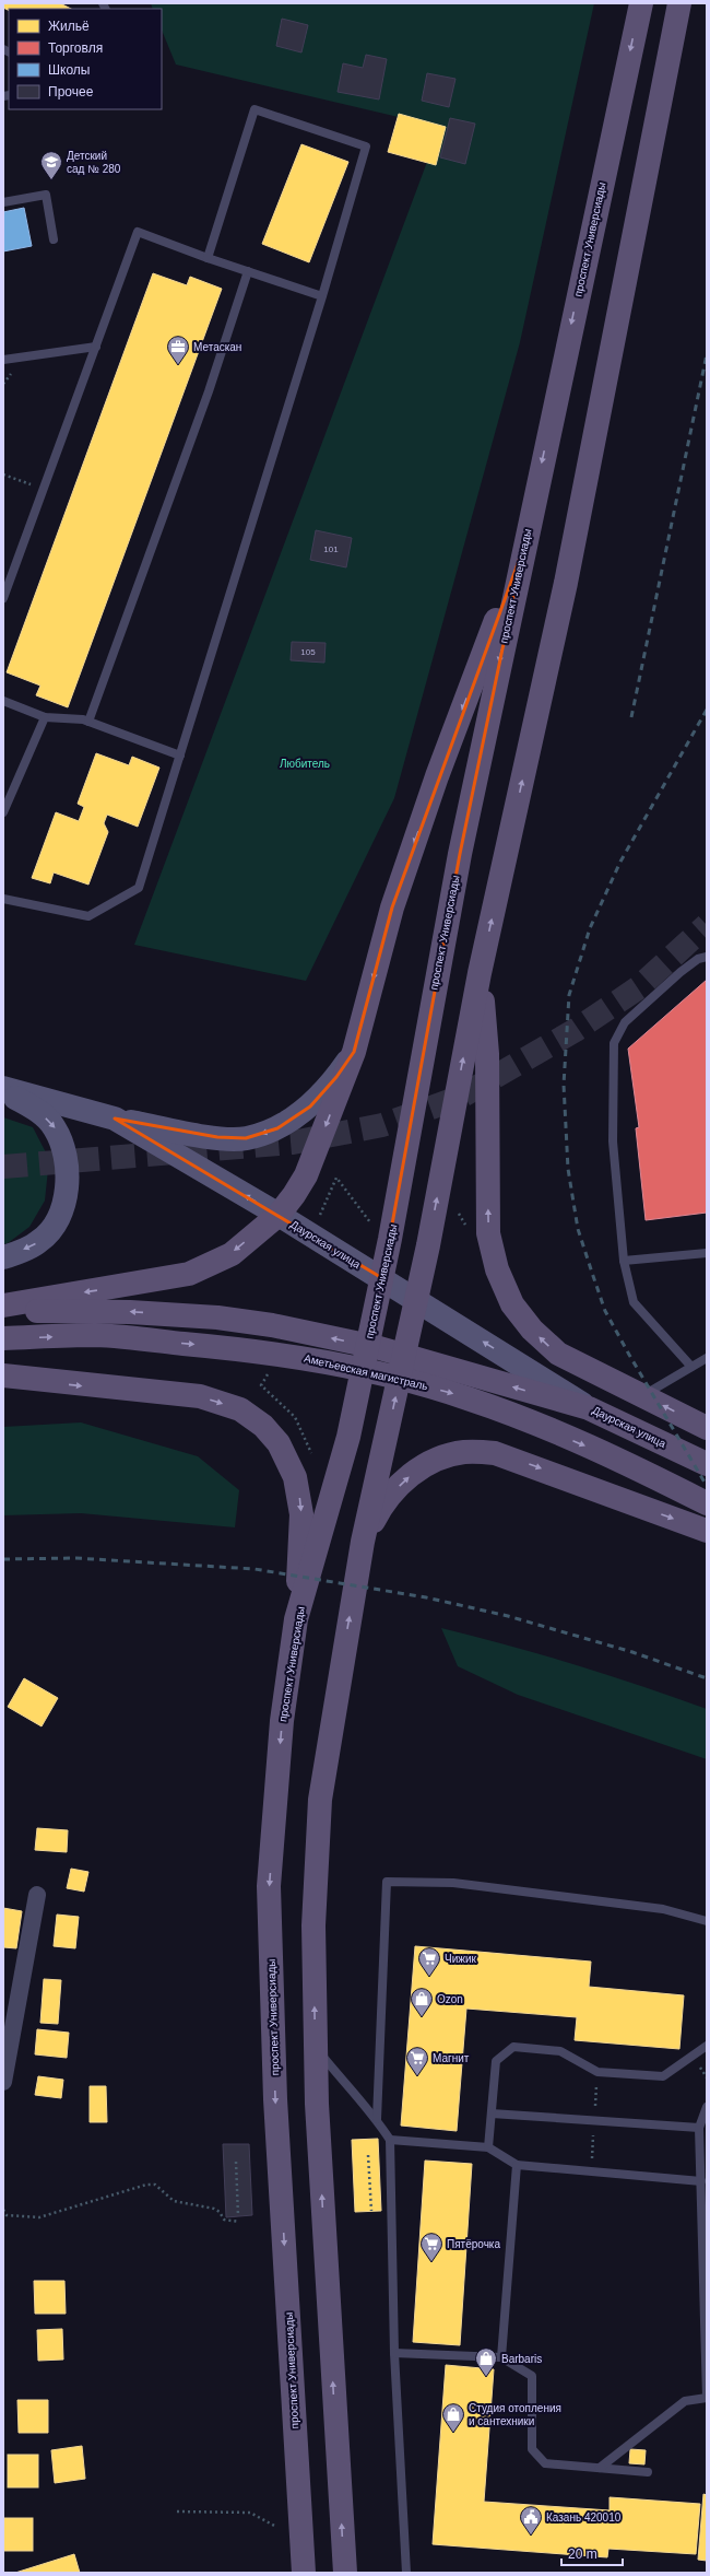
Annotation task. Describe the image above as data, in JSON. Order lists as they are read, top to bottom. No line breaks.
{"streets":{"main road":["проспект Универсиады","Даурская улица","Аметьевская магистраль"]},"one_way":["Даурская улица"],"parks":["Любитель"],"places":{"school or university":["Детский сад № 280"],"office":["Метаскан"],"supermarket":["Чижик","Магнит","Пятёрочка"],"shop":["Ozon","Barbaris","Студия отопления и сантехники"],"public building":["Казань 420010"]},"house_numbers":["101","105"],"legend":["Жильё","Торговля","Школы","Прочее"],"scale_bar":"20 m"}
